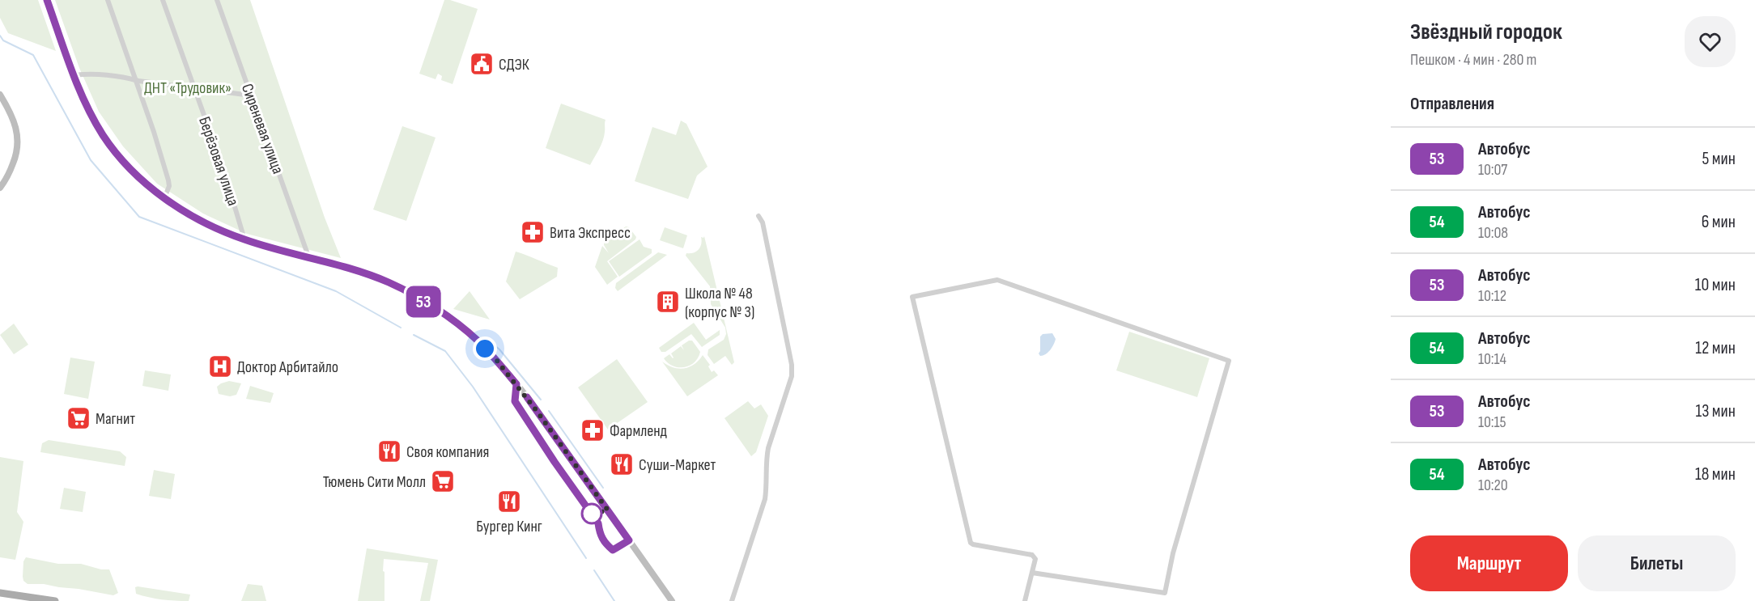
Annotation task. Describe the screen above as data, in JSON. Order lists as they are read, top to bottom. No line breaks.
{"streets":{"street":["Сиреневая улица","Берёзовая улица"]},"parks":["ДНТ «Трудовик»"],"places":{"public building":["СДЭК"],"pharmacy":["Вита Экспресс","Фармленд"],"building":["Школа № 48 (корпус № 3)"],"hospital":["Доктор Арбитайло"],"supermarket":["Магнит","Тюмень Сити Молл"],"restaurant":["Своя компания","Суши-Маркет","Бургер Кинг"]},"lines":["bus line 53"],"page":{"on_map":"53","heading":[["Звёздный городок","Пешком · 4 мин · 280 m"],"Отправления"],"list":[{"mark":"53","name":"Автобус","note":"10:07","value":"5 мин"},{"mark":"54","name":"Автобус","note":"10:08","value":"6 мин"},{"mark":"53","name":"Автобус","note":"10:12","value":"10 мин"},{"mark":"54","name":"Автобус","note":"10:14","value":"12 мин"},{"mark":"53","name":"Автобус","note":"10:15","value":"13 мин"},{"mark":"54","name":"Автобус","note":"10:20","value":"18 мин"}],"buttons":["Маршрут","Билеты"]}}
